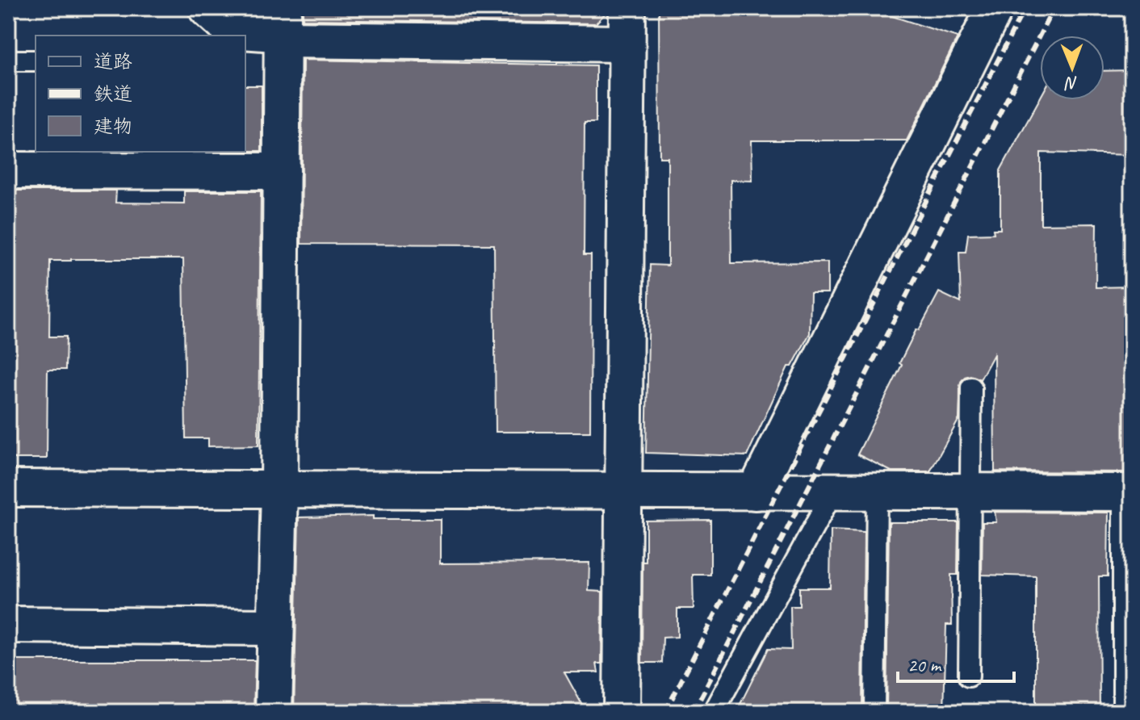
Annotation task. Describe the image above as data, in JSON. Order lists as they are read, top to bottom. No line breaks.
{"legend":["道路","鉄道","建物"],"scale_bar":"20 m","north":"bottom"}
